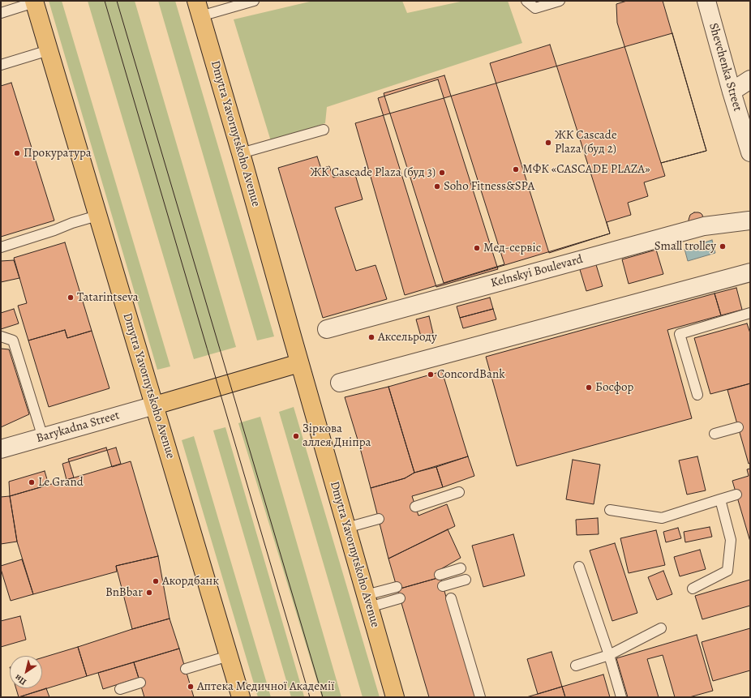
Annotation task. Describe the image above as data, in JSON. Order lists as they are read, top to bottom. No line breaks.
{"streets":{"main road":["Dmytra Yavornytskoho Avenue"],"street":["Shevchenka Street","Kelnskyi Boulevard","Barykadna Street"]},"crossings":[["Dmytra Yavornytskoho Avenue","Barykadna Street"]],"places":["ЖК Cascade Plaza (буд 2)","Прокуратура","МФК «CASCADE PLAZA»","ЖК Cascade Plaza (буд 3)","Soho Fitness&SPA","Small trolley","Мед-сервіс","Tatarintseva","Аксельроду","ConcordBank","Босфор","Зіркова аллея Дніпра","Le Grand","Акордбанк","BnBbar","Аптека Медичної Академії"],"north":"bottom left"}
